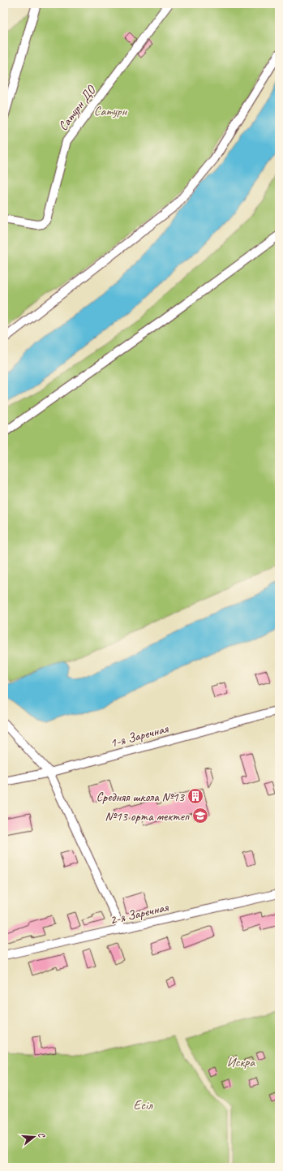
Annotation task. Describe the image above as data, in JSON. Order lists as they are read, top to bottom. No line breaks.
{"streets":{"street":["Сатурн ДО","1-я Заречная","2-я Заречная"]},"parks":["Сатурн","Искра","Есіл"],"places":{"building":["Средняя школа №13"],"school or university":["№13 орта мектеп"]},"north":"right"}
